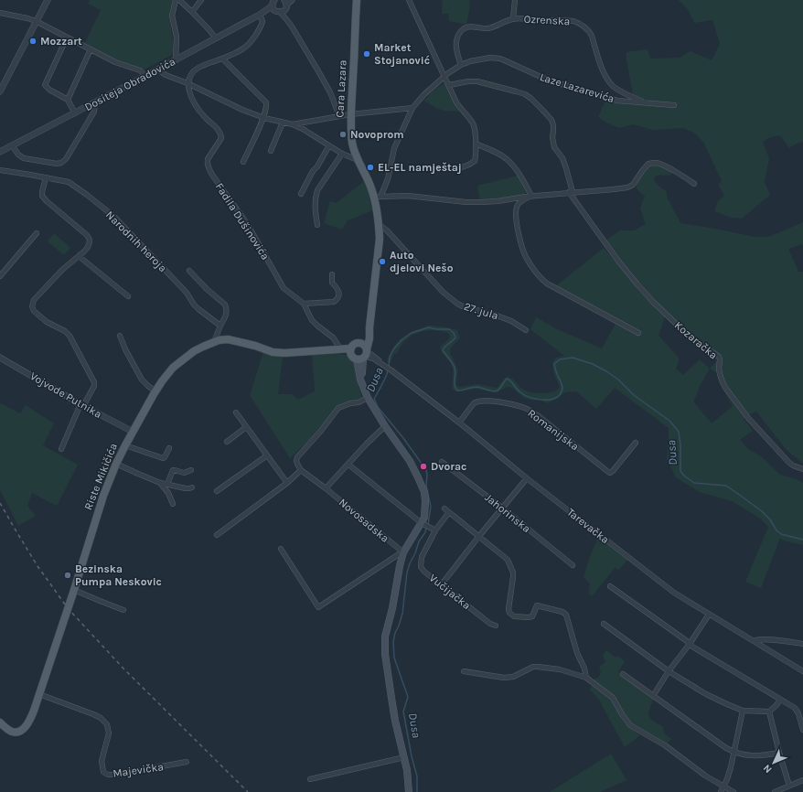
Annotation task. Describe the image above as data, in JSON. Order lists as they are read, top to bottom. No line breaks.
{"streets":{"main road":["Cara Lazara","Riste Mikičića"],"street":["Ozrenska","Dositeja Obradovića","Laze Lazarevića","Fadila Dušinovića","Narodnih heroja","27. jula","Kozaračka","Vojvode Putnika","Romanijska","Jahorinska","Novosadska","Tarevačka","Vučijačka","Majevička"]},"crossings":[["Ozrenska","Laze Lazarevića"],["Laze Lazarevića","Cara Lazara"],["Cara Lazara","27. jula"],["Cara Lazara","Riste Mikičića"],["Cara Lazara","Tarevačka"],["Fadila Dušinovića","Riste Mikičića"],["Vojvode Putnika","Riste Mikičića"],["Romanijska","Tarevačka"],["Riste Mikičića","Tarevačka"],["Riste Mikičića","Majevička"]],"water":["Dusa"],"places":["Mozzart","Market Stojanović","Novoprom","EL-EL namještaj","Auto djelovi Nešo","Dvorac","Bezinska Pumpa Neskovic"],"north":"bottom left"}
